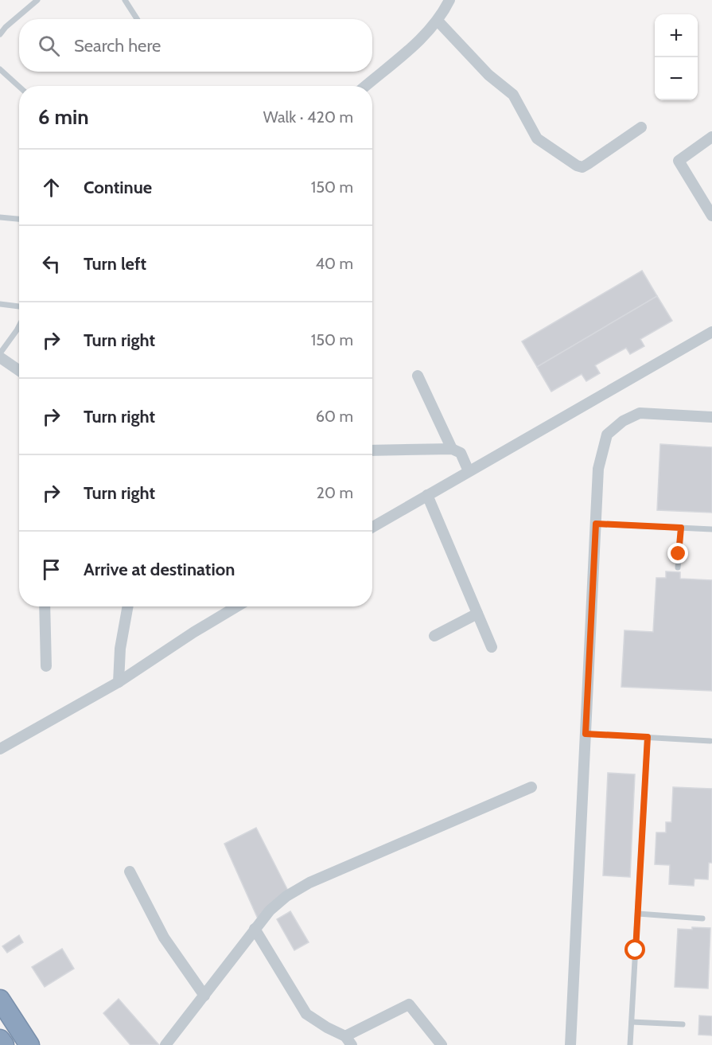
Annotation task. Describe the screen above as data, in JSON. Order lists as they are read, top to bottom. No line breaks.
{"page":{"map_buttons":["+","−"],"search":"Search here","heading":["6 min","Walk · 420 m"],"list":[["Continue","150 m"],["Turn left","40 m"],["Turn right","150 m"],["Turn right","60 m"],["Turn right","20 m"],"Arrive at destination"]}}
